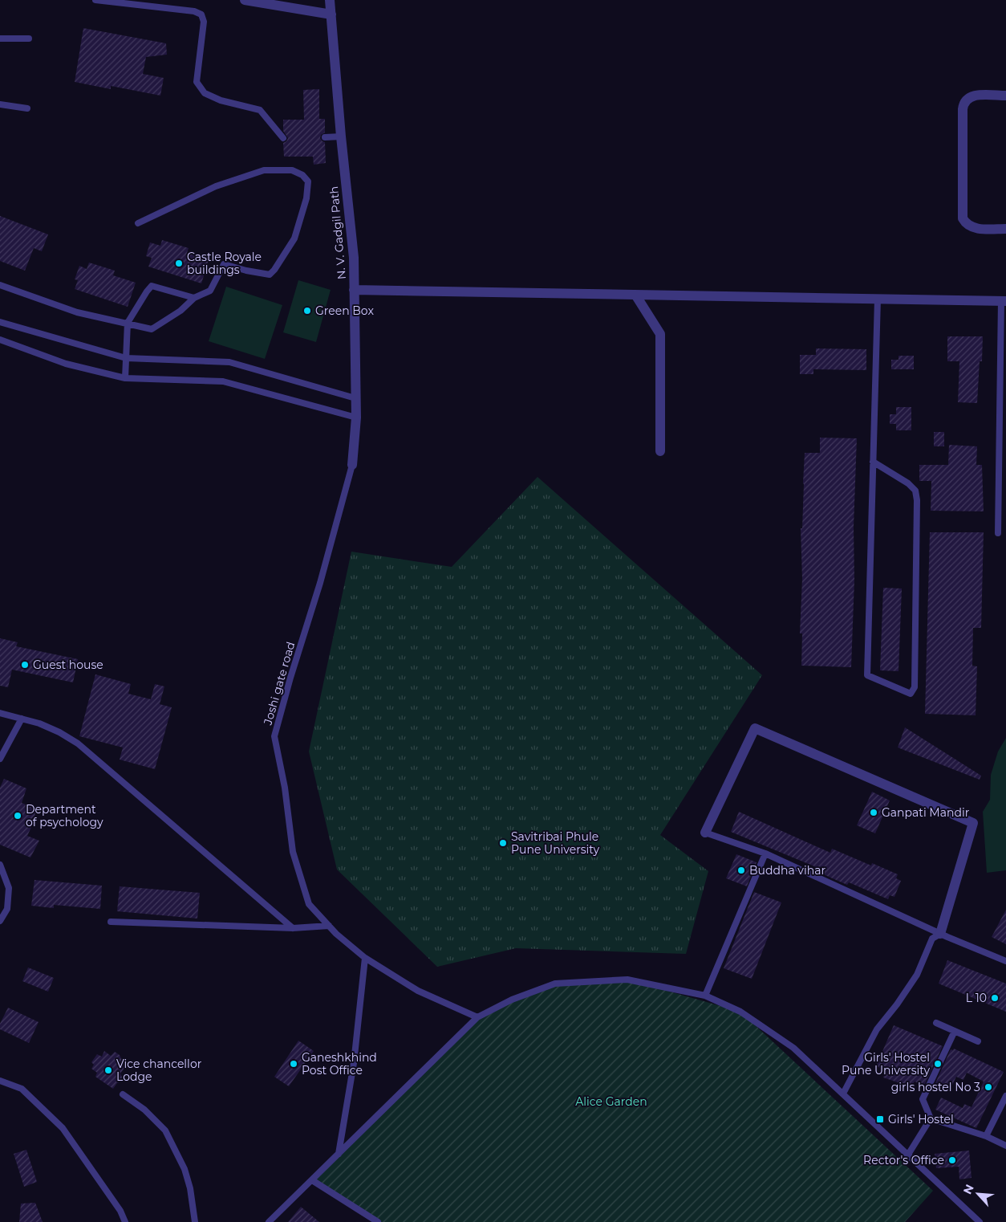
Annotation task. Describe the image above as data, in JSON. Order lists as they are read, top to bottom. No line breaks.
{"streets":{"street":["N. V. Gadgil Path"],"lane":["Joshi gate road"]},"crossings":[["N. V. Gadgil Path","Joshi gate road"]],"parks":["Alice Garden"],"places":{"other":["Castle Royale buildings","Green Box","Guest house","Ganpati Mandir","Department of psychology","Savitribai Phule Pune University","Buddha vihar","L 10","Ganeshkhind Post Office","Girls' Hostel Pune University","Vice chancellor Lodge","girls hostel No 3","Rector's Office"],"transit":["Girls' Hostel"]},"north":"top left"}
